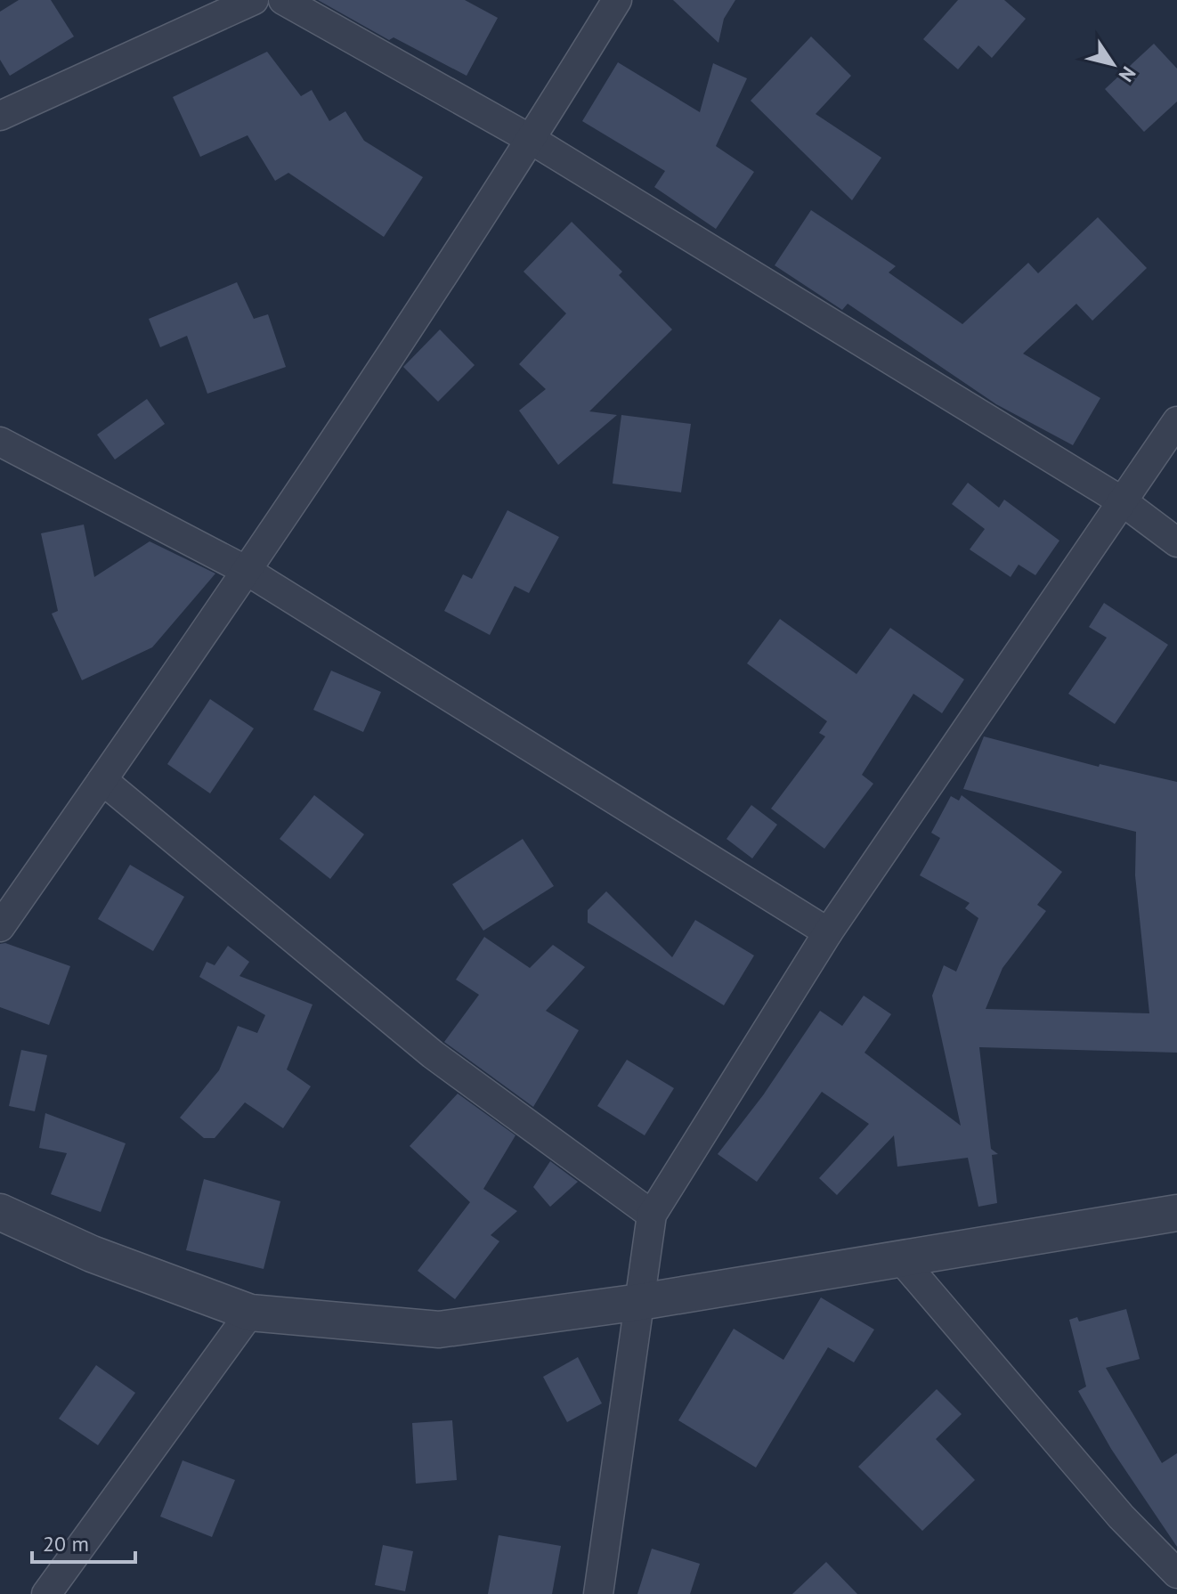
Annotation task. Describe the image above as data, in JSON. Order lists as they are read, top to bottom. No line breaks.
{"scale_bar":"20 m","north":"bottom right"}
